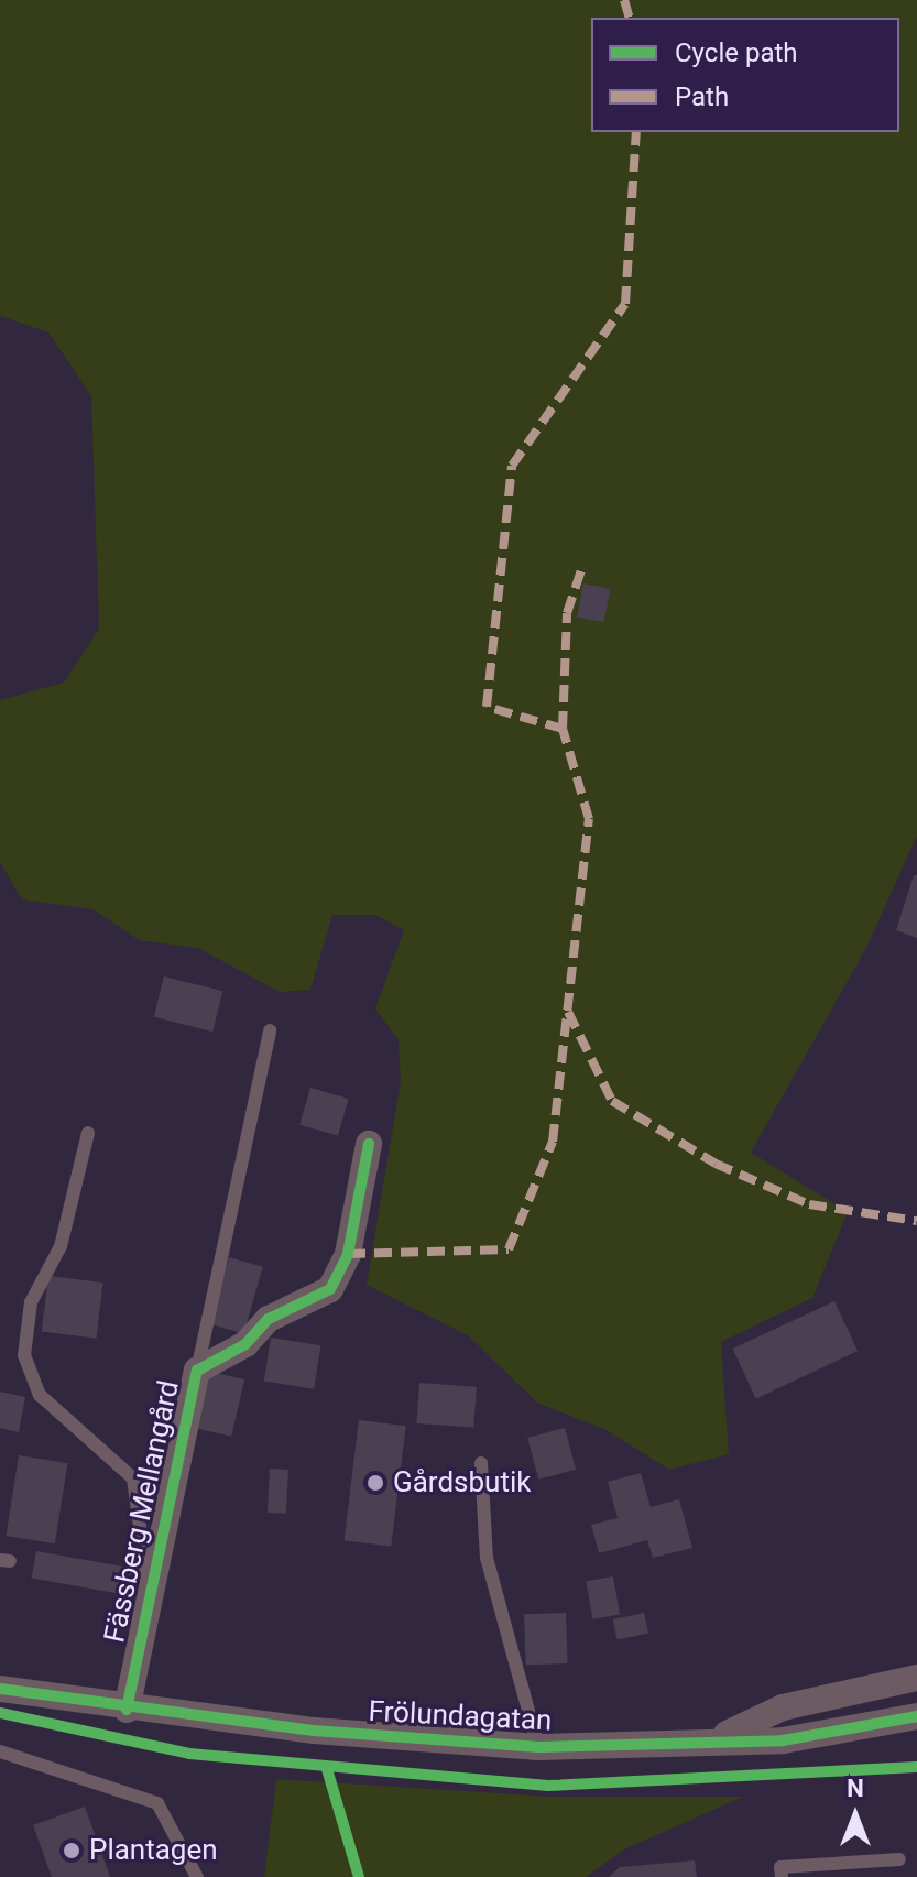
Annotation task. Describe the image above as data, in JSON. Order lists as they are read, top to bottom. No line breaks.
{"streets":{"street":["Fässberg Mellangård","Frölundagatan"]},"crossings":[["Fässberg Mellangård","Frölundagatan"]],"places":["Gårdsbutik","Plantagen"],"legend":["Cycle path","Path"],"north":"top"}
